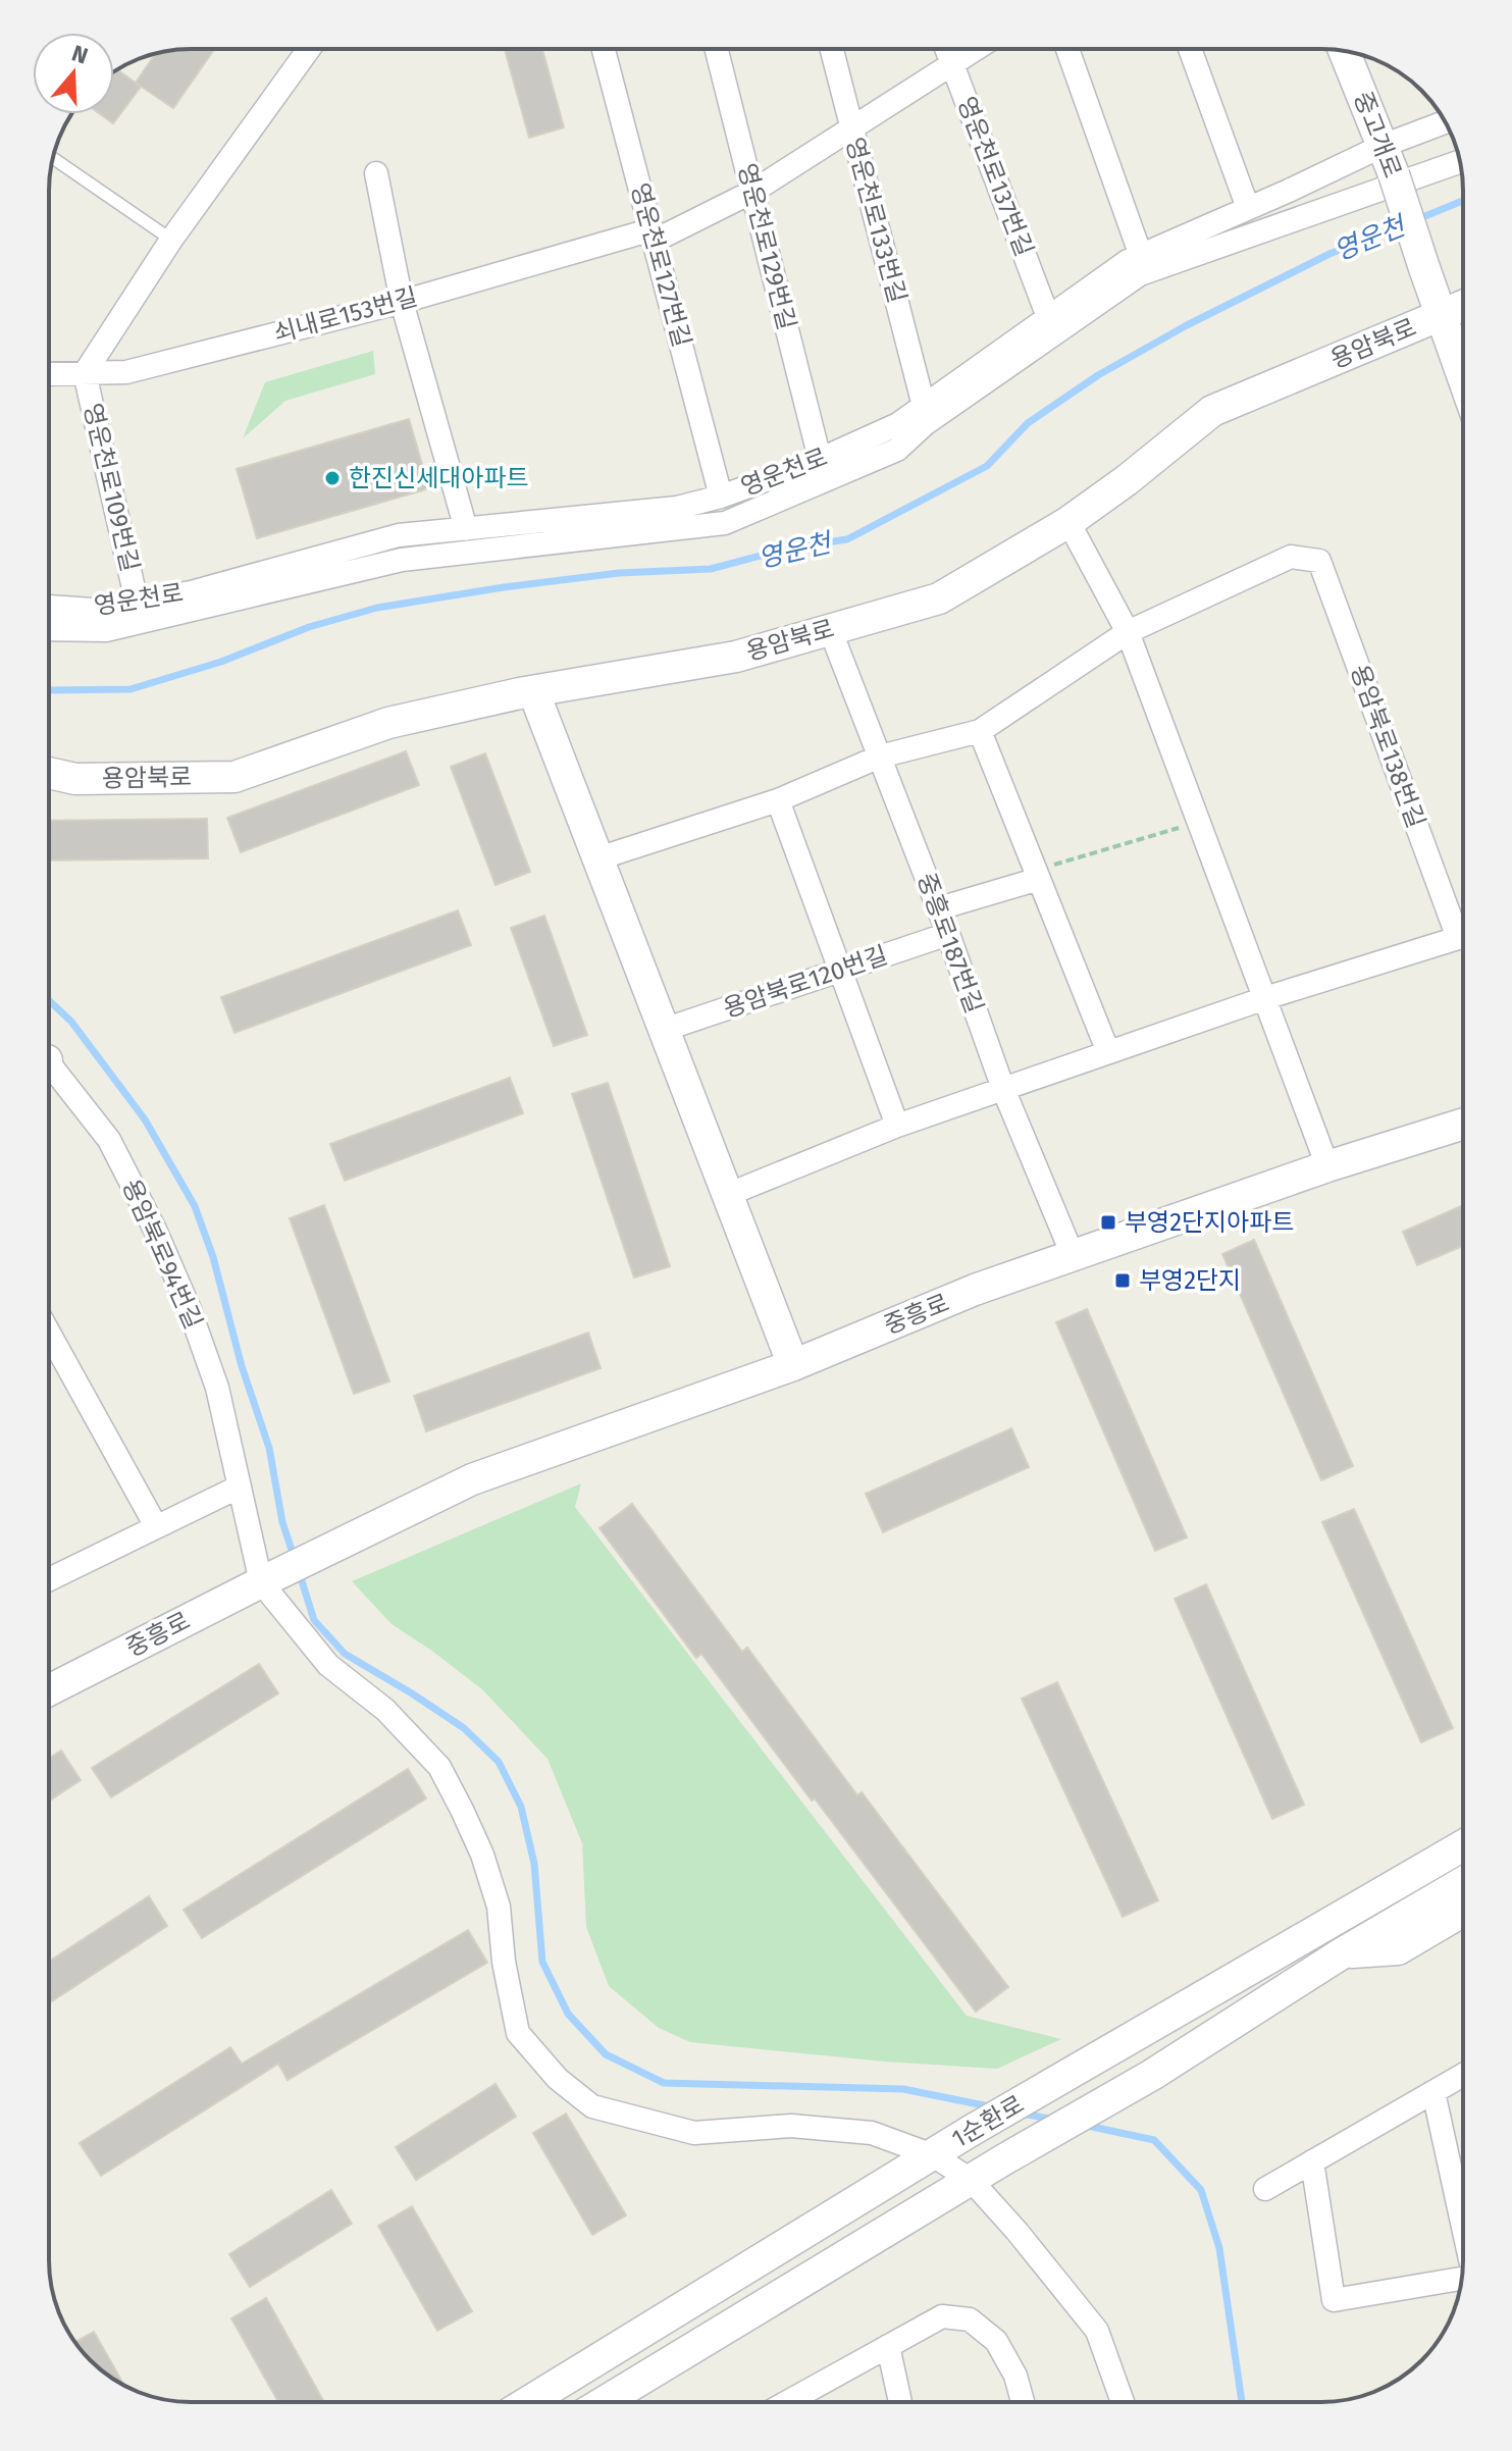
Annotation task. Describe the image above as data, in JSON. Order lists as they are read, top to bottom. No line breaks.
{"streets":{"street":["중고개로","영운천로137번길","영운천로133번길","영운천로129번길","영운천로127번길","쇠내로153번길","용암북로","영운천로","영운천로109번길","용암북로138번길","중흥로187번길","용암북로120번길","용암북로94번길","중흥로","1순환로"]},"crossings":[["중고개로","용암북로"],["중고개로","영운천로"],["영운천로137번길","쇠내로153번길"],["영운천로137번길","영운천로"],["영운천로133번길","쇠내로153번길"],["영운천로133번길","영운천로"],["영운천로129번길","쇠내로153번길"],["영운천로129번길","영운천로"],["영운천로127번길","쇠내로153번길"],["영운천로127번길","영운천로"],["쇠내로153번길","영운천로109번길"],["용암북로","중흥로187번길"],["영운천로","영운천로109번길"],["용암북로138번길","중흥로187번길"],["중흥로187번길","용암북로120번길"],["중흥로187번길","중흥로"],["용암북로94번길","중흥로"]],"water":["영운천"],"places":{"other":["한진신세대아파트"],"transit":["부영2단지아파트","부영2단지"]},"north":"top"}
